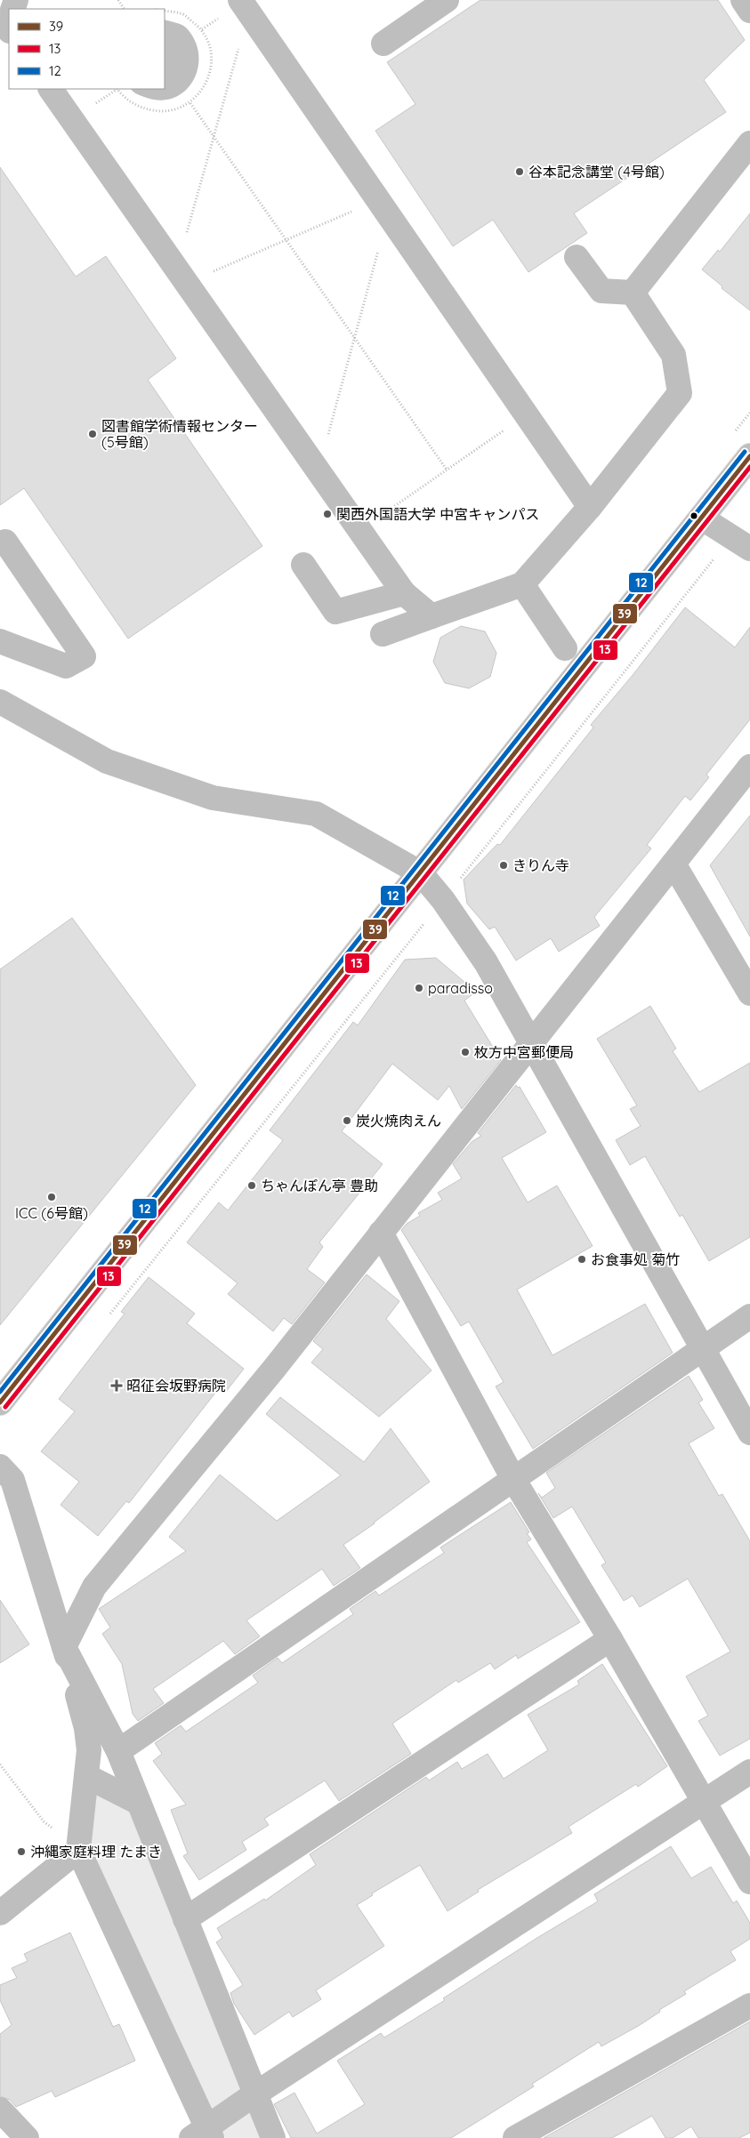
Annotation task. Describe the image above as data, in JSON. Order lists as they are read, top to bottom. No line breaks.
{"places":{"other":["谷本記念講堂 (4号館)","図書館学術情報センター (5号館)","関西外国語大学 中宮キャンパス","きりん寺","paradisso","枚方中宮郵便局","炭火焼肉えん","ちゃんぽん亭 豊助","ICC (6号館)","お食事処 菊竹","沖縄家庭料理 たまき"],"health":["昭征会坂野病院"]},"lines":["transit line 12","transit line 39","transit line 13"],"legend":["39","13","12"]}
